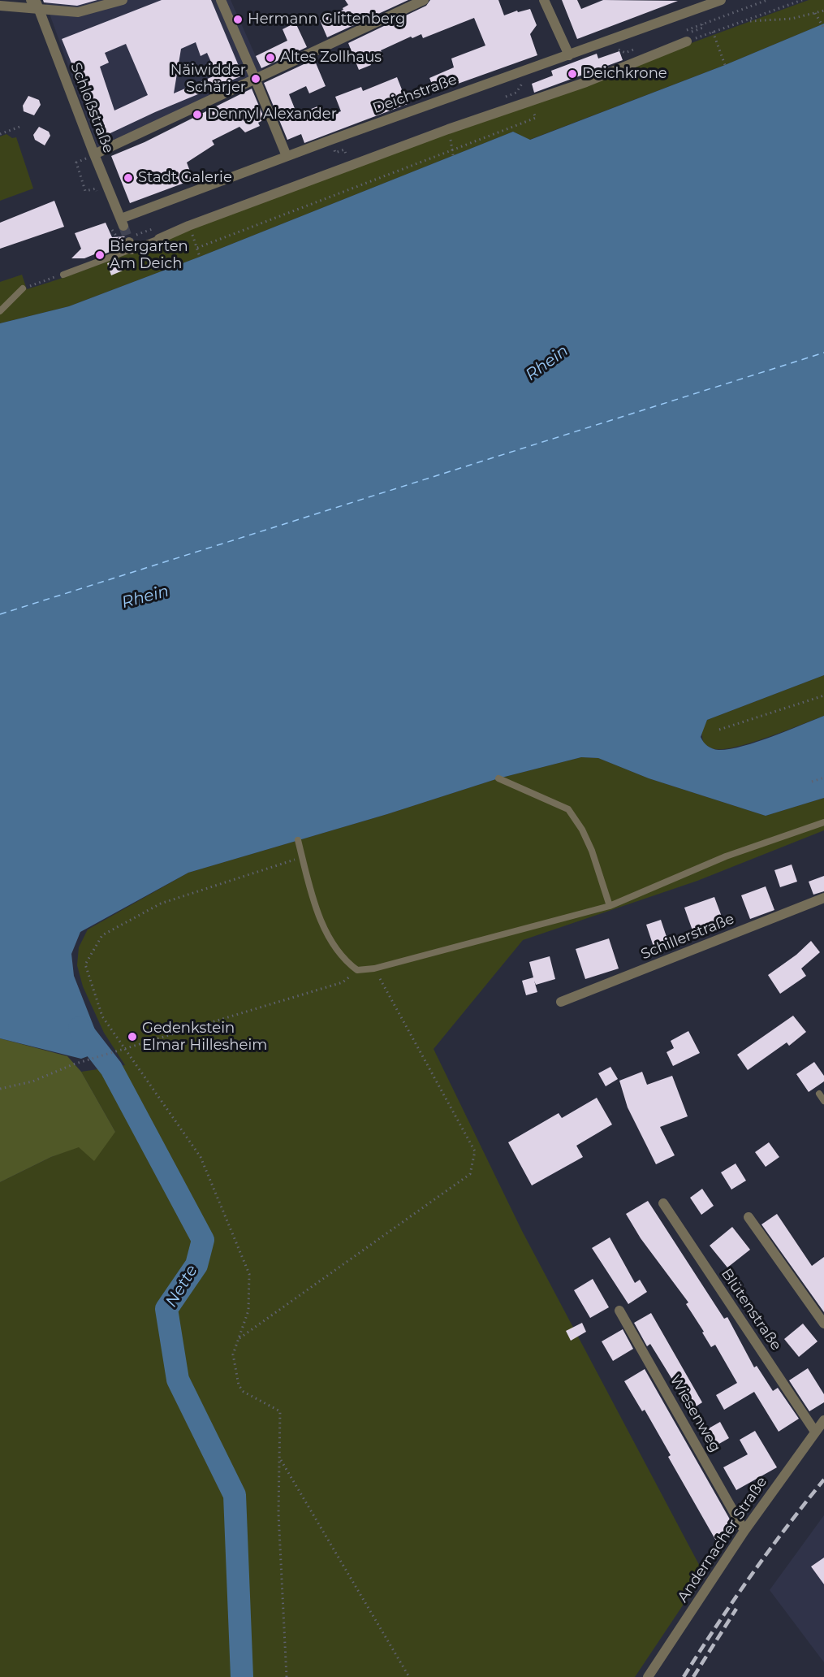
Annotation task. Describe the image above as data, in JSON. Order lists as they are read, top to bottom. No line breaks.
{"streets":{"street":["Deichstraße","Schloßstraße","Schillerstraße","Blütenstraße","Wiesenweg","Andernacher Straße"]},"crossings":[["Deichstraße","Schloßstraße"],["Blütenstraße","Andernacher Straße"],["Wiesenweg","Andernacher Straße"]],"water":["Rhein","Nette"],"places":["Hermann Glittenberg","Altes Zollhaus","Deichkrone","Näiwidder Schärjer","Dennyl Alexander","Stadt Galerie","Biergarten Am Deich","Gedenkstein Elmar Hillesheim"]}
